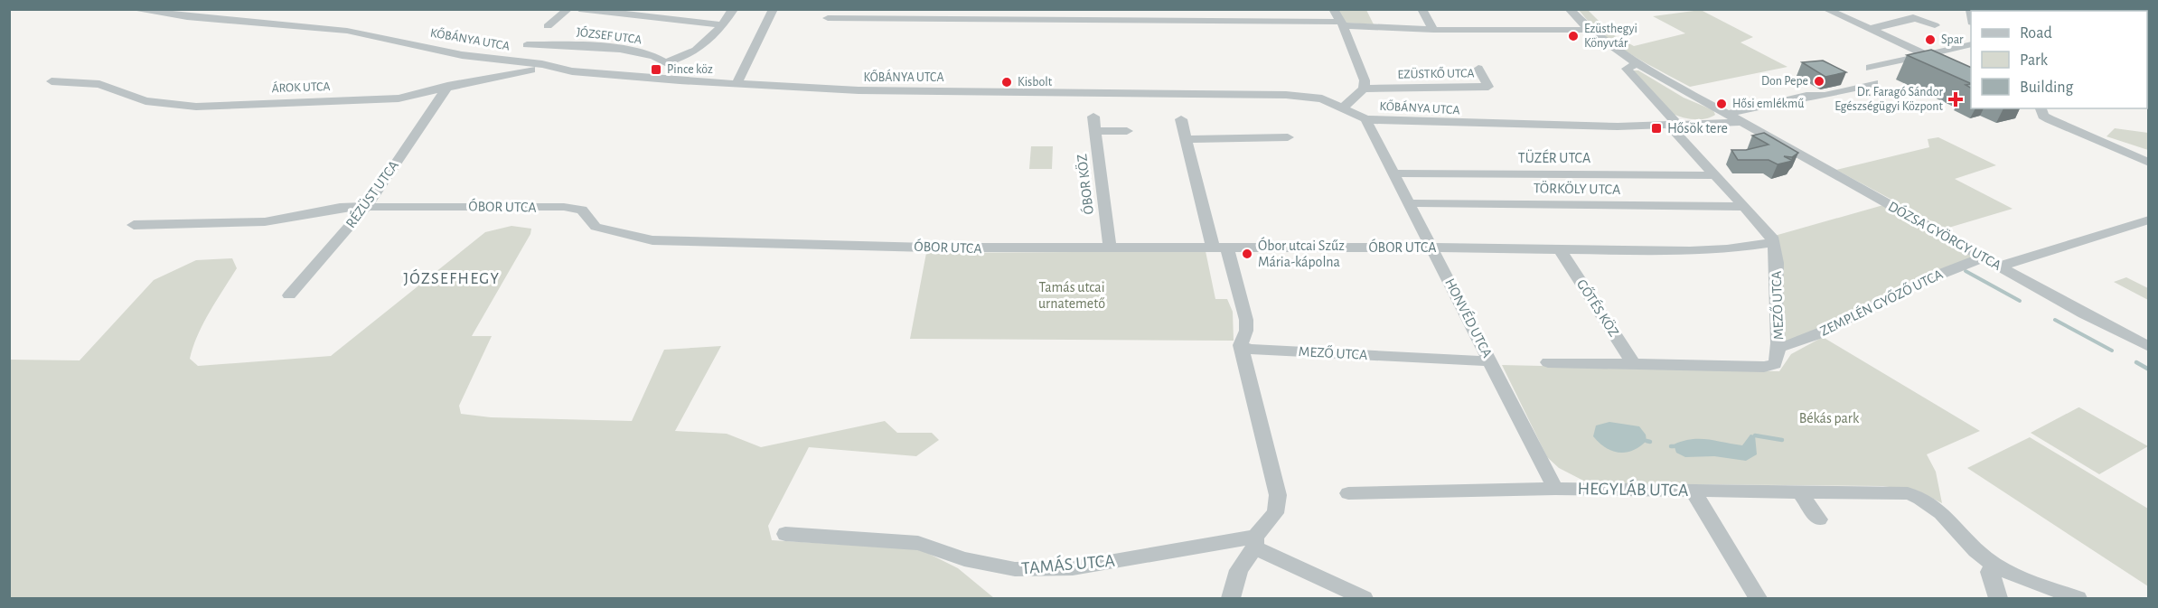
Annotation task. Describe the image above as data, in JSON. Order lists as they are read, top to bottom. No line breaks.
{"streets":{"street":["JÓZSEF UTCA","KŐBÁNYA UTCA","EZÜSTKŐ UTCA","ÁROK UTCA","TÜZÉR UTCA","ÓBOR KÖZ","TÖRKÖLY UTCA","RÉZÜST UTCA","ÓBOR UTCA","DÓZSA GYÖRGY UTCA","ZEMPLÉN GYŐZŐ UTCA","MEZŐ UTCA","GŐTÉS KÖZ","HONVÉD UTCA","HEGYLÁB UTCA","TAMÁS UTCA"]},"crossings":[["KŐBÁNYA UTCA","ÁROK UTCA"],["KŐBÁNYA UTCA","HONVÉD UTCA"],["ÁROK UTCA","RÉZÜST UTCA"],["TÜZÉR UTCA","HONVÉD UTCA"],["ÓBOR KÖZ","ÓBOR UTCA"],["TÖRKÖLY UTCA","HONVÉD UTCA"],["RÉZÜST UTCA","ÓBOR UTCA"],["ÓBOR UTCA","MEZŐ UTCA"],["ÓBOR UTCA","GŐTÉS KÖZ"],["ÓBOR UTCA","HONVÉD UTCA"],["DÓZSA GYÖRGY UTCA","ZEMPLÉN GYŐZŐ UTCA"],["ZEMPLÉN GYŐZŐ UTCA","MEZŐ UTCA"],["MEZŐ UTCA","GŐTÉS KÖZ"],["MEZŐ UTCA","HONVÉD UTCA"],["HONVÉD UTCA","HEGYLÁB UTCA"]],"districts":["JÓZSEFHEGY"],"parks":["Tamás utcai urnatemető","Békás park"],"places":{"other":["Ezüsthegyi Könyvtár","Spar","Don Pepe","Kisbolt","Hősi emlékmű","Óbor utcai Szűz Mária-kápolna"],"transit":["Pince köz","Hősök tere"],"health":["Dr. Faragó Sándor Egészségügyi Központ"]},"legend":["Road","Park","Building"]}
